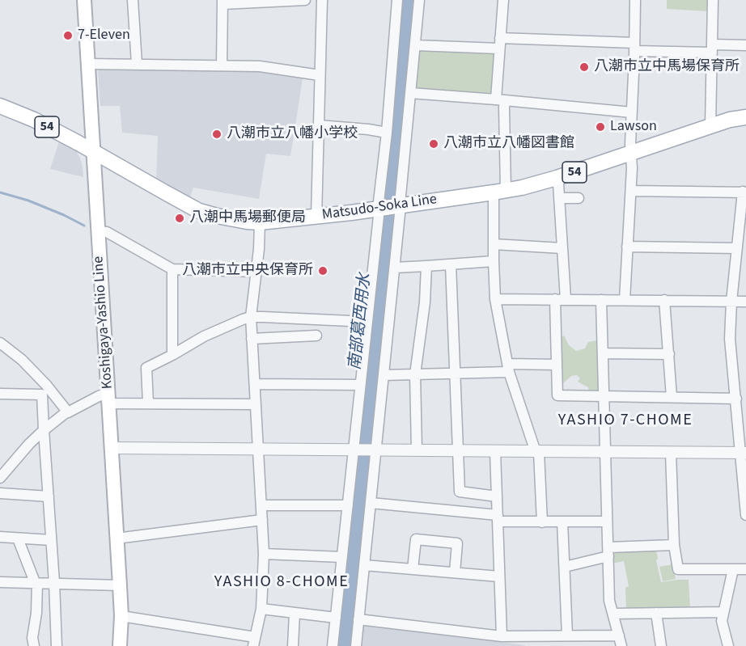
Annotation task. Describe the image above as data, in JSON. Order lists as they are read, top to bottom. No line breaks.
{"streets":{"main road":["54","Matsudo-Soka Line","Koshigaya-Yashio Line"]},"crossings":[["Matsudo-Soka Line","Koshigaya-Yashio Line"]],"districts":["YASHIO 7-CHOME","YASHIO 8-CHOME"],"water":["南部葛西用水"],"places":["7-Eleven","八潮市立中馬場保育所","Lawson","八潮市立八幡小学校","八潮市立八幡図書館","八潮中馬場郵便局","八潮市立中央保育所"]}
